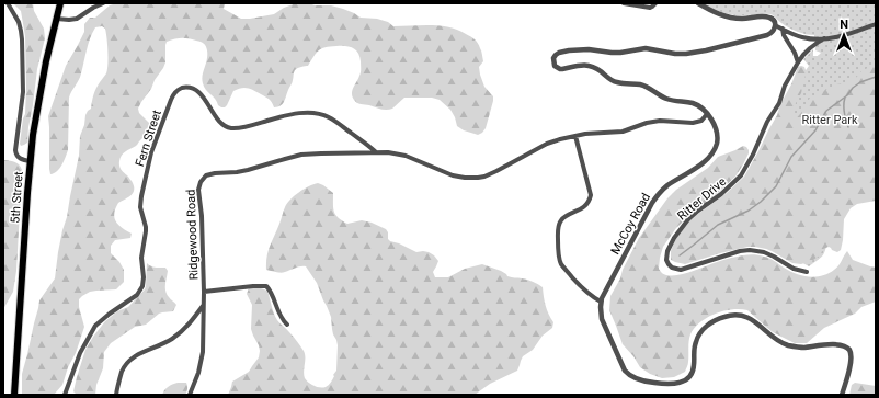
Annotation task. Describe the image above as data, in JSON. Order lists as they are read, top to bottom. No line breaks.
{"streets":{"main road":["5th Street"],"street":["Fern Street","Ritter Drive","McCoy Road","Ridgewood Road"]},"crossings":[["Fern Street","Ridgewood Road"],["McCoy Road","Ridgewood Road"]],"parks":["Ritter Park"],"north":"top"}
